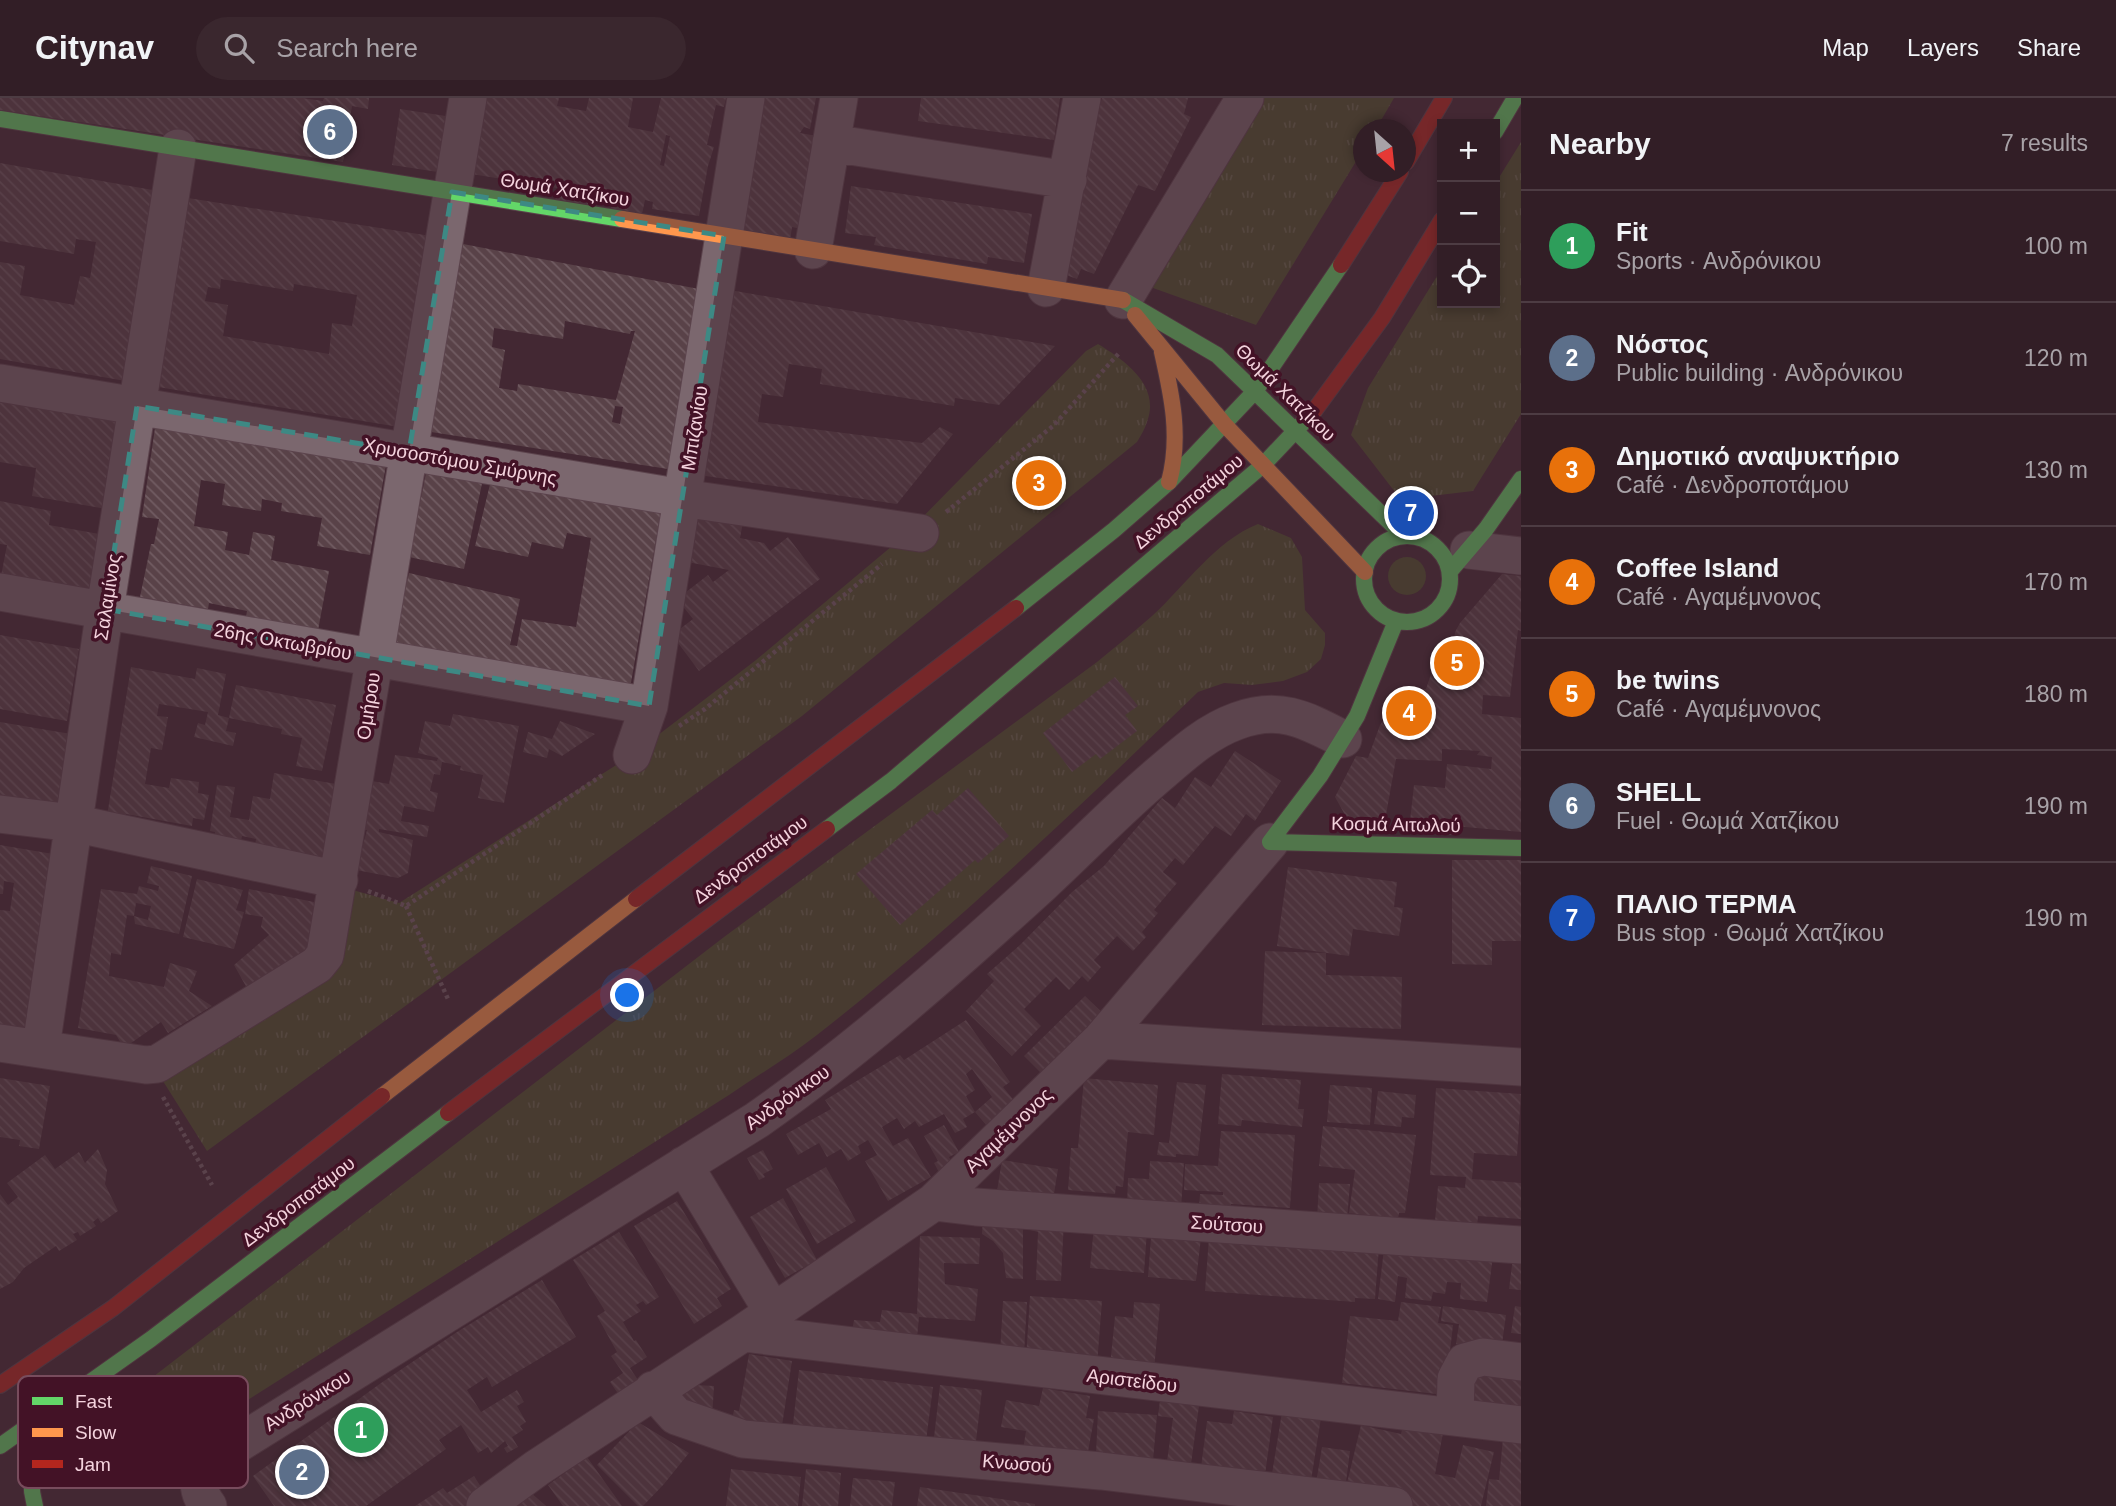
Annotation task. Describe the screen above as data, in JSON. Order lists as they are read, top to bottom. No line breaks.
{"streets":{"main road":["Θωμά Χατζίκου","Δενδροποτάμου","Κοσμά Αιτωλού","Αγαμέμνονος"],"street":["Μπιζανίου","Χρυσοστόμου Σμύρνης","Σαλαμίνος","26ης Οκτωβρίου","Ομήρου","Ανδρόνικου","Σούτσου","Αριστείδου","Κνωσού"]},"crossings":[["Θωμά Χατζίκου","Μπιζανίου"],["Θωμά Χατζίκου","Δενδροποτάμου"],["Θωμά Χατζίκου","Σαλαμίνος"],["Θωμά Χατζίκου","Ομήρου"],["Θωμά Χατζίκου","Αγαμέμνονος"],["Μπιζανίου","Χρυσοστόμου Σμύρνης"],["Μπιζανίου","26ης Οκτωβρίου"],["Χρυσοστόμου Σμύρνης","Σαλαμίνος"],["Χρυσοστόμου Σμύρνης","Ομήρου"],["Σαλαμίνος","26ης Οκτωβρίου"],["26ης Οκτωβρίου","Ομήρου"],["Κοσμά Αιτωλού","Αγαμέμνονος"],["Ανδρόνικου","Αγαμέμνονος"],["Αγαμέμνονος","Σούτσου"],["Αγαμέμνονος","Αριστείδου"],["Αγαμέμνονος","Κνωσού"]],"legend":["Fast","Slow","Jam"],"north":"bottom right","page":{"header":"Citynav","search":"Search here","nav":["Map","Layers","Share"],"heading":["Nearby","7 results"],"pins":["6","3","7","5","4","1","2"],"map_buttons":["+","−"],"list":[{"mark":"1","name":"Fit","note":"Sports · Ανδρόνικου","value":"100 m"},{"mark":"2","name":"Νόστος","note":"Public building · Ανδρόνικου","value":"120 m"},{"mark":"3","name":"Δημοτικό αναψυκτήριο","note":"Café · Δενδροποτάμου","value":"130 m"},{"mark":"4","name":"Coffee Island","note":"Café · Αγαμέμνονος","value":"170 m"},{"mark":"5","name":"be twins","note":"Café · Αγαμέμνονος","value":"180 m"},{"mark":"6","name":"SHELL","note":"Fuel · Θωμά Χατζίκου","value":"190 m"},{"mark":"7","name":"ΠΑΛΙΟ ΤΕΡΜΑ","note":"Bus stop · Θωμά Χατζίκου","value":"190 m"}]}}
